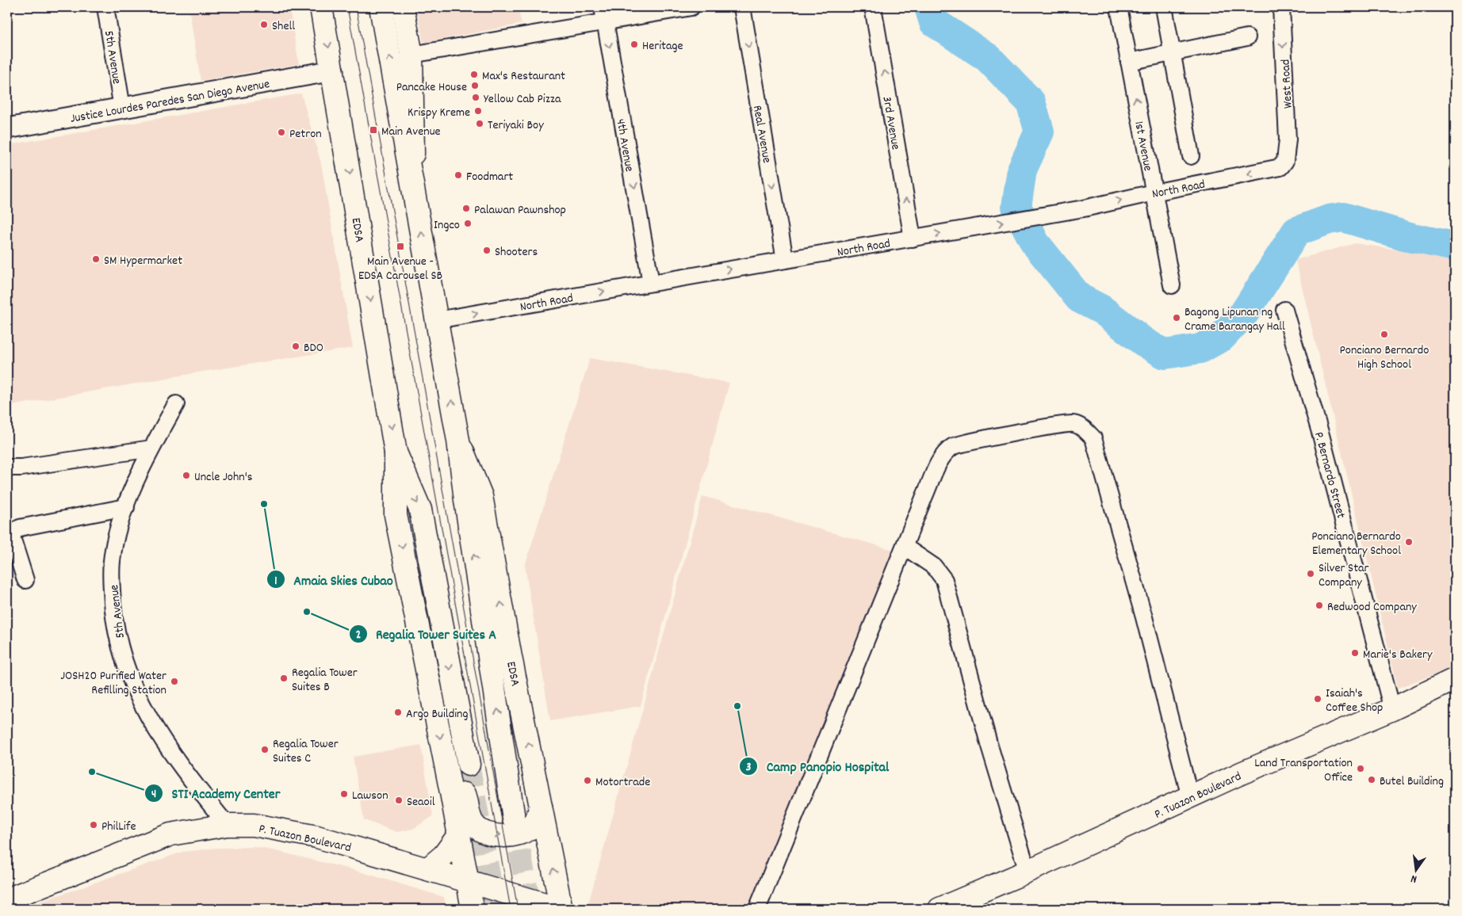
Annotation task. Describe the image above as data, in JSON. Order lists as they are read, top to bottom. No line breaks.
{"streets":{"main road":["EDSA","P. Tuazon Boulevard"],"street":["5th Avenue","West Road","Justice Lourdes Paredes San Diego Avenue","3rd Avenue","Real Avenue","4th Avenue","1st Avenue","North Road","P. Bernardo Street"]},"crossings":[["5th Avenue","Justice Lourdes Paredes San Diego Avenue"],["5th Avenue","P. Tuazon Boulevard"],["West Road","North Road"],["Justice Lourdes Paredes San Diego Avenue","EDSA"],["3rd Avenue","North Road"],["Real Avenue","North Road"],["4th Avenue","North Road"],["1st Avenue","North Road"],["North Road","EDSA"],["EDSA","P. Tuazon Boulevard"],["P. Bernardo Street","P. Tuazon Boulevard"]],"one_way":["3rd Avenue","Real Avenue","4th Avenue"],"places":{"other":["Shell","Heritage","Max's Restaurant","Pancake House","Yellow Cab Pizza","Krispy Kreme","Teriyaki Boy","Petron","Foodmart","Palawan Pawnshop","Ingco","Shooters","SM Hypermarket","Bagong Lipunan ng Crame Barangay Hall","Ponciano Bernardo High School","BDO","Uncle John's","Amaia Skies Cubao","Ponciano Bernardo Elementary School","Silver Star Company","Redwood Company","Regalia Tower Suites A","Marie's Bakery","Regalia Tower Suites B","JOSH20 Purified Water Refilling Station","Isaiah's Coffee Shop","Camp Panopio Hospital","Argo Building","Regalia Tower Suites C","Land Transportation Office","STI Academy Center","Butel Building","Motortrade","Lawson","Seaoil","PhilLife"],"transit":["Main Avenue","Main Avenue - EDSA Carousel SB"]},"north":"bottom"}
